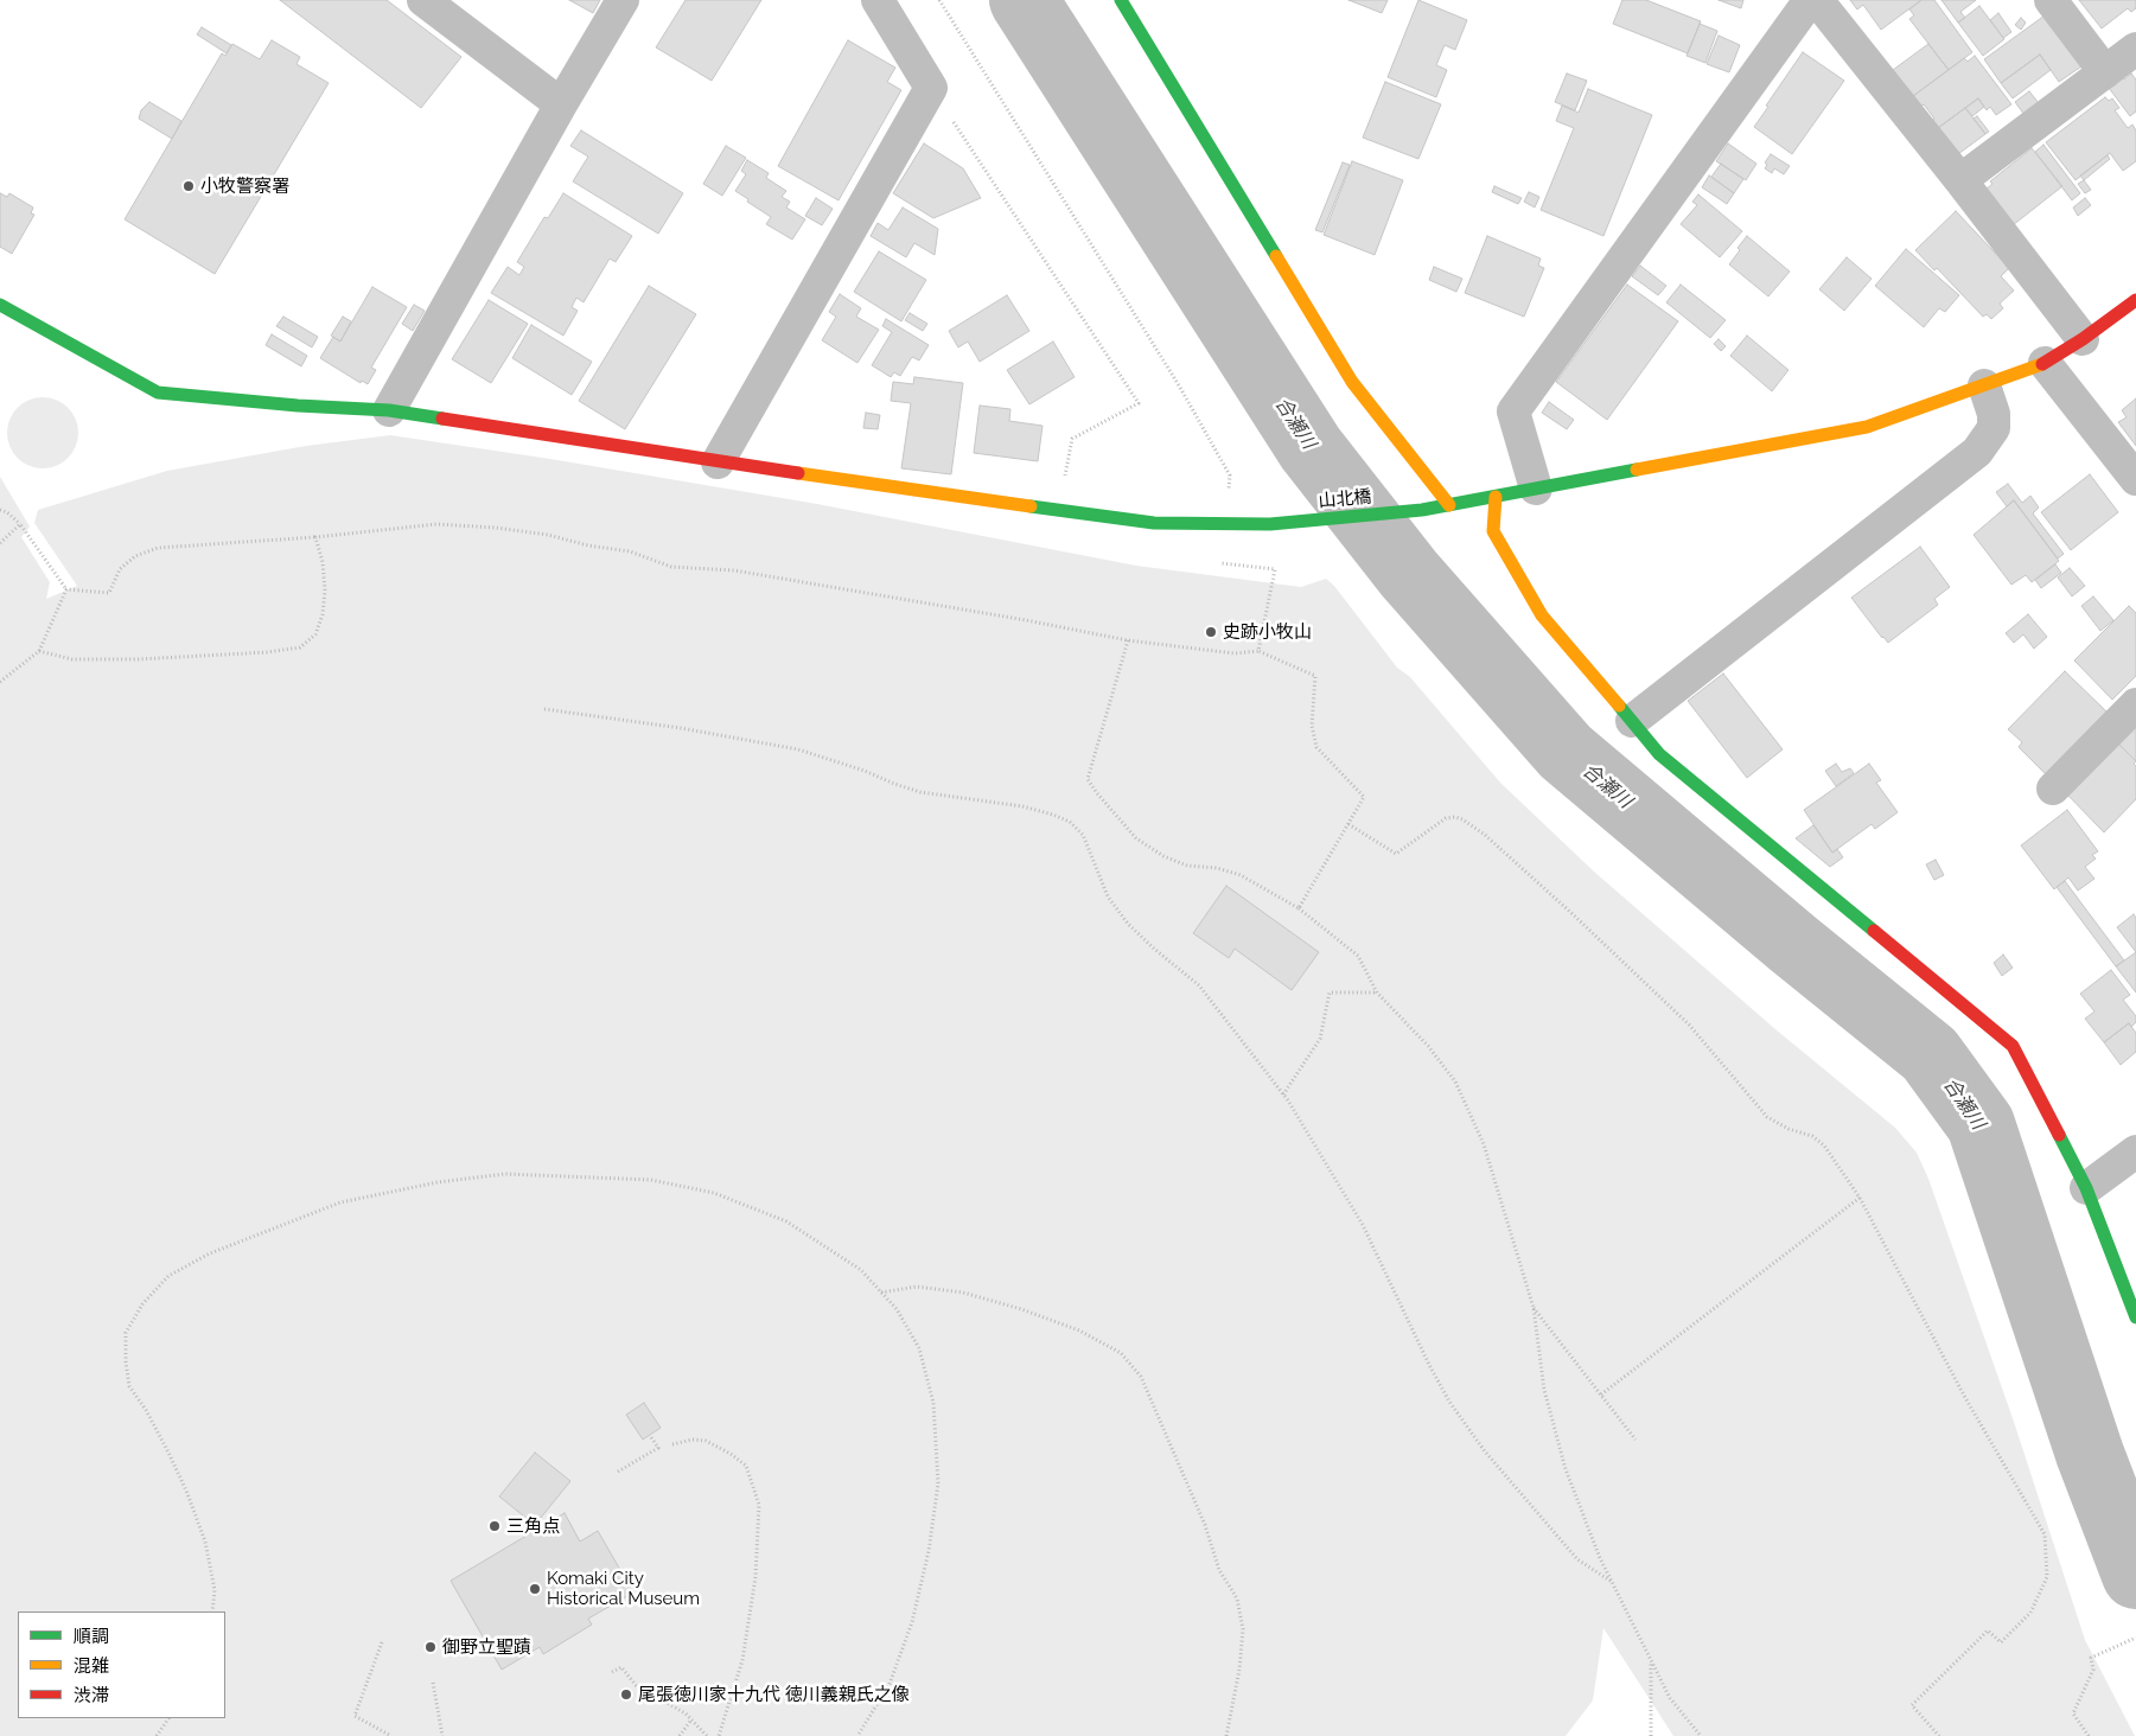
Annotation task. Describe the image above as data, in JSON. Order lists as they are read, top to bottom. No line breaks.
{"streets":{"street":["山北橋"]},"water":["合瀬川"],"places":["小牧警察署","史跡小牧山","三角点","Komaki City Historical Museum","御野立聖蹟","尾張徳川家十九代 徳川義親氏之像"],"legend":["順調","混雑","渋滞"]}
